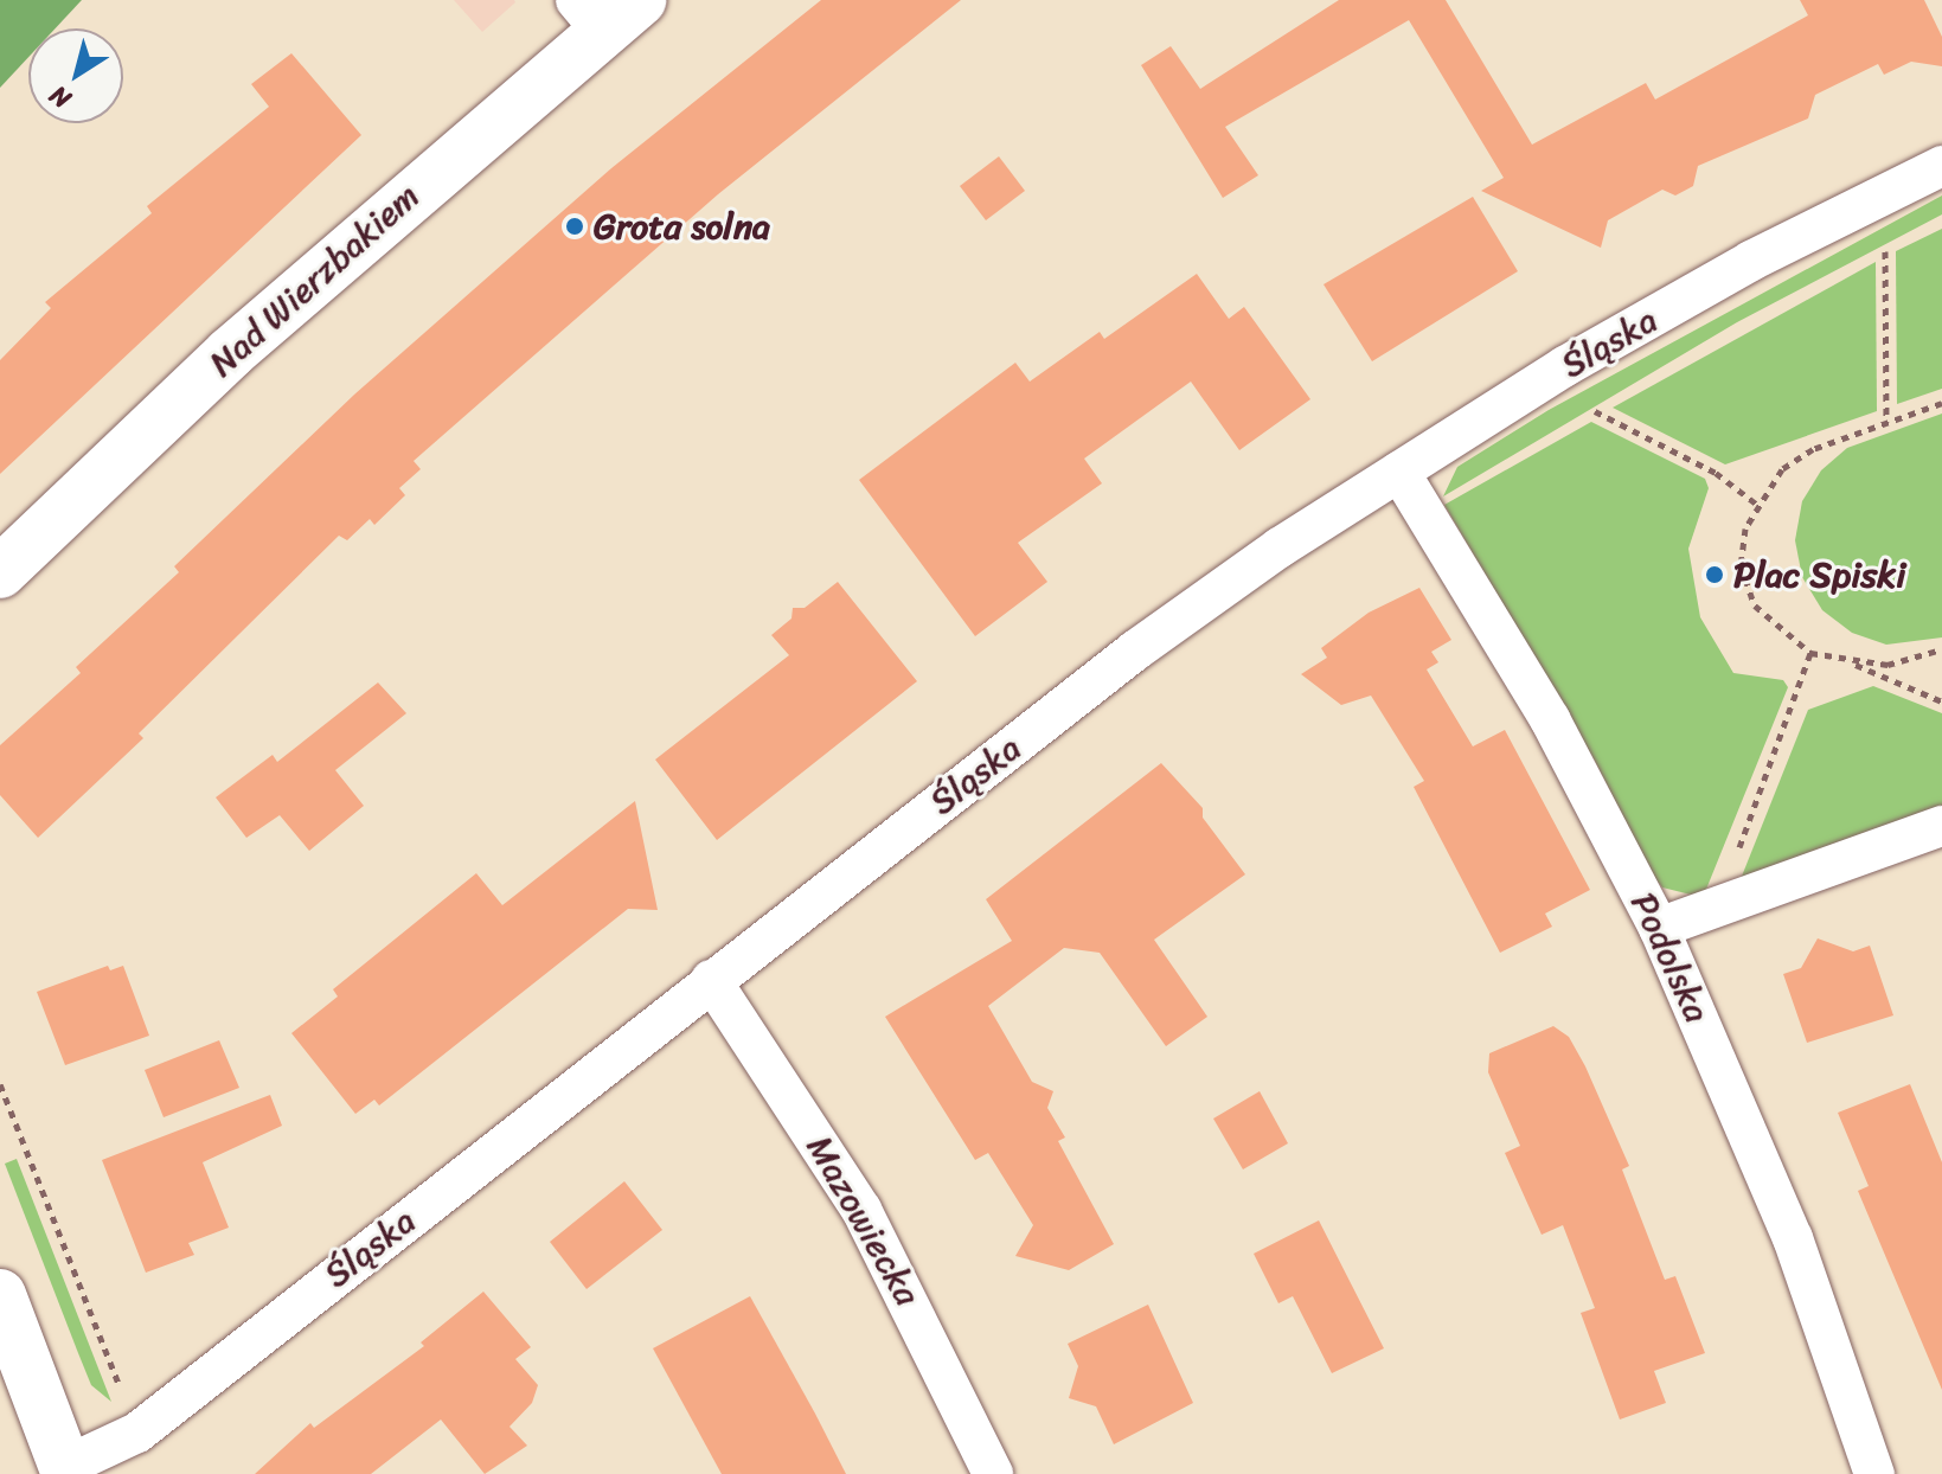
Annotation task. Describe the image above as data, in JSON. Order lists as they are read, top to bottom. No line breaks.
{"streets":{"street":["Nad Wierzbakiem","Śląska","Podolska","Mazowiecka"]},"crossings":[["Śląska","Podolska"],["Śląska","Mazowiecka"]],"places":["Grota solna","Plac Spiski"],"north":"bottom left"}
